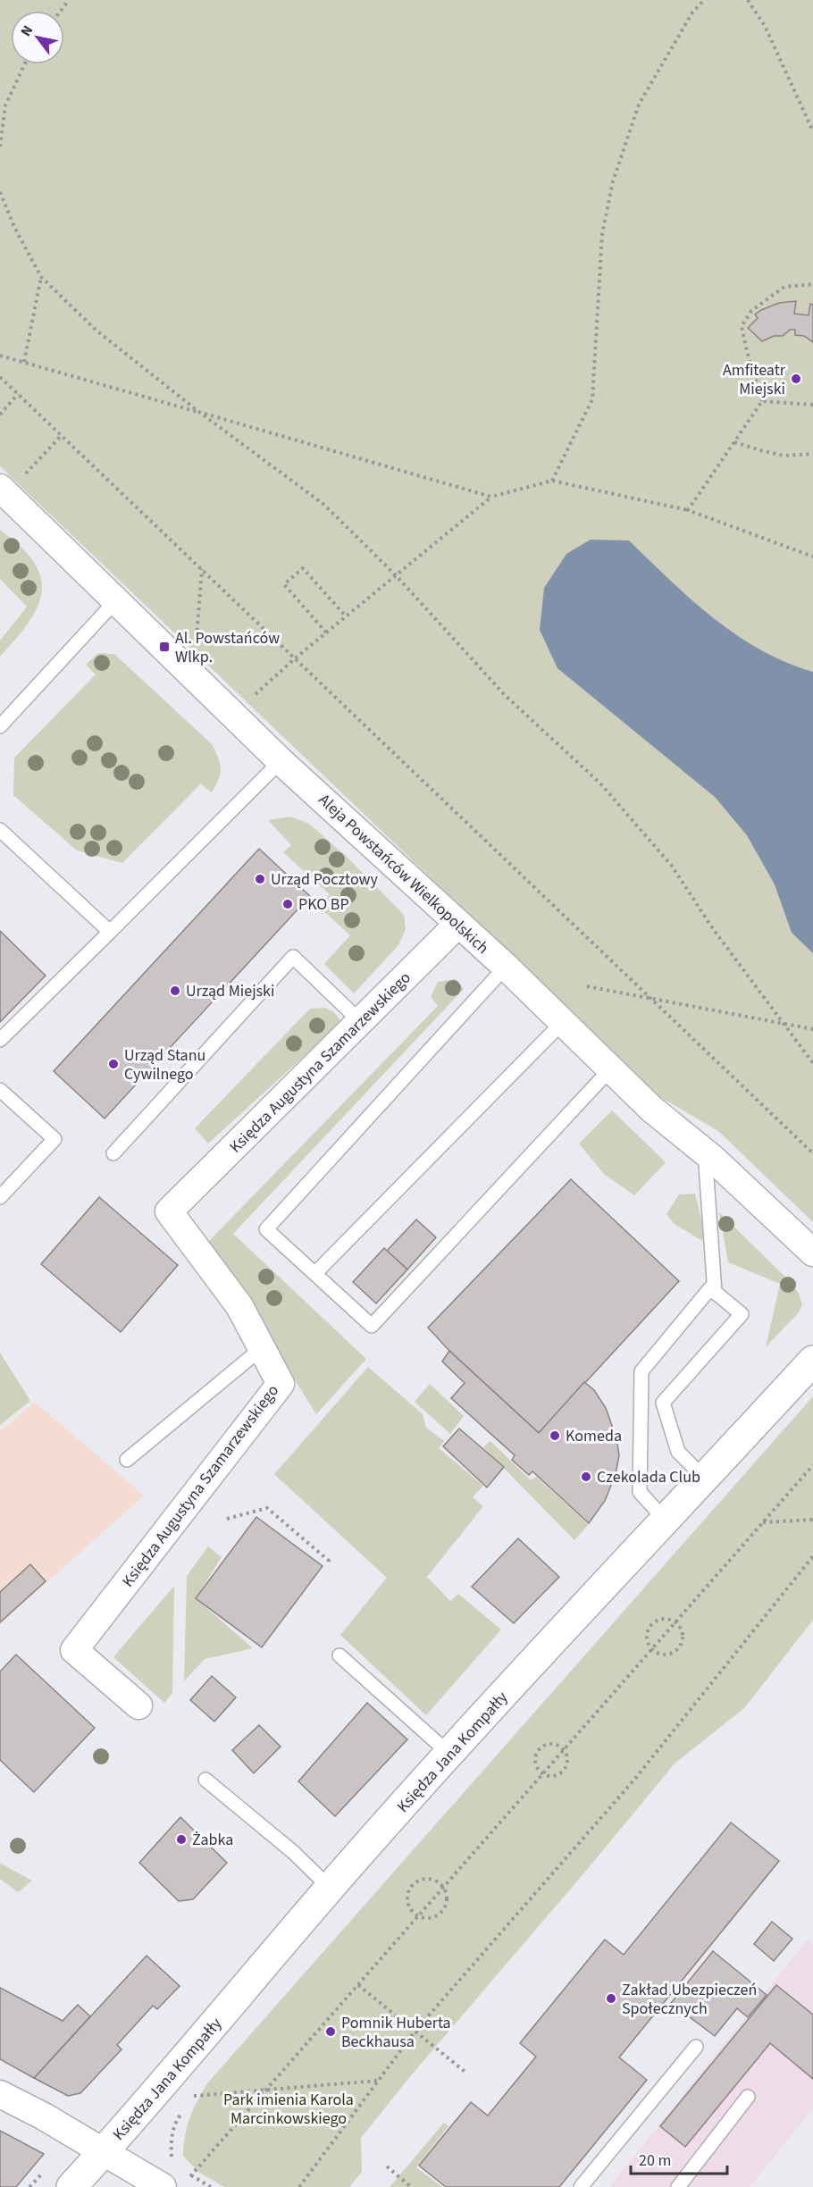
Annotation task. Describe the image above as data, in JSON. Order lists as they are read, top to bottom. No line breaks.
{"streets":{"street":["Aleja Powstańców Wielkopolskich","Księdza Augustyna Szamarzewskiego","Księdza Jana Kompałły"]},"crossings":[["Aleja Powstańców Wielkopolskich","Księdza Augustyna Szamarzewskiego"]],"parks":["Park imienia Karola Marcinkowskiego"],"places":{"other":["Amfiteatr Miejski","Urząd Pocztowy","PKO BP","Urząd Miejski","Urząd Stanu Cywilnego","Komeda","Czekolada Club","Żabka","Zakład Ubezpieczeń Społecznych","Pomnik Huberta Beckhausa"],"transit":["Al. Powstańców Wlkp."]},"scale_bar":"20 m","north":"top left"}
